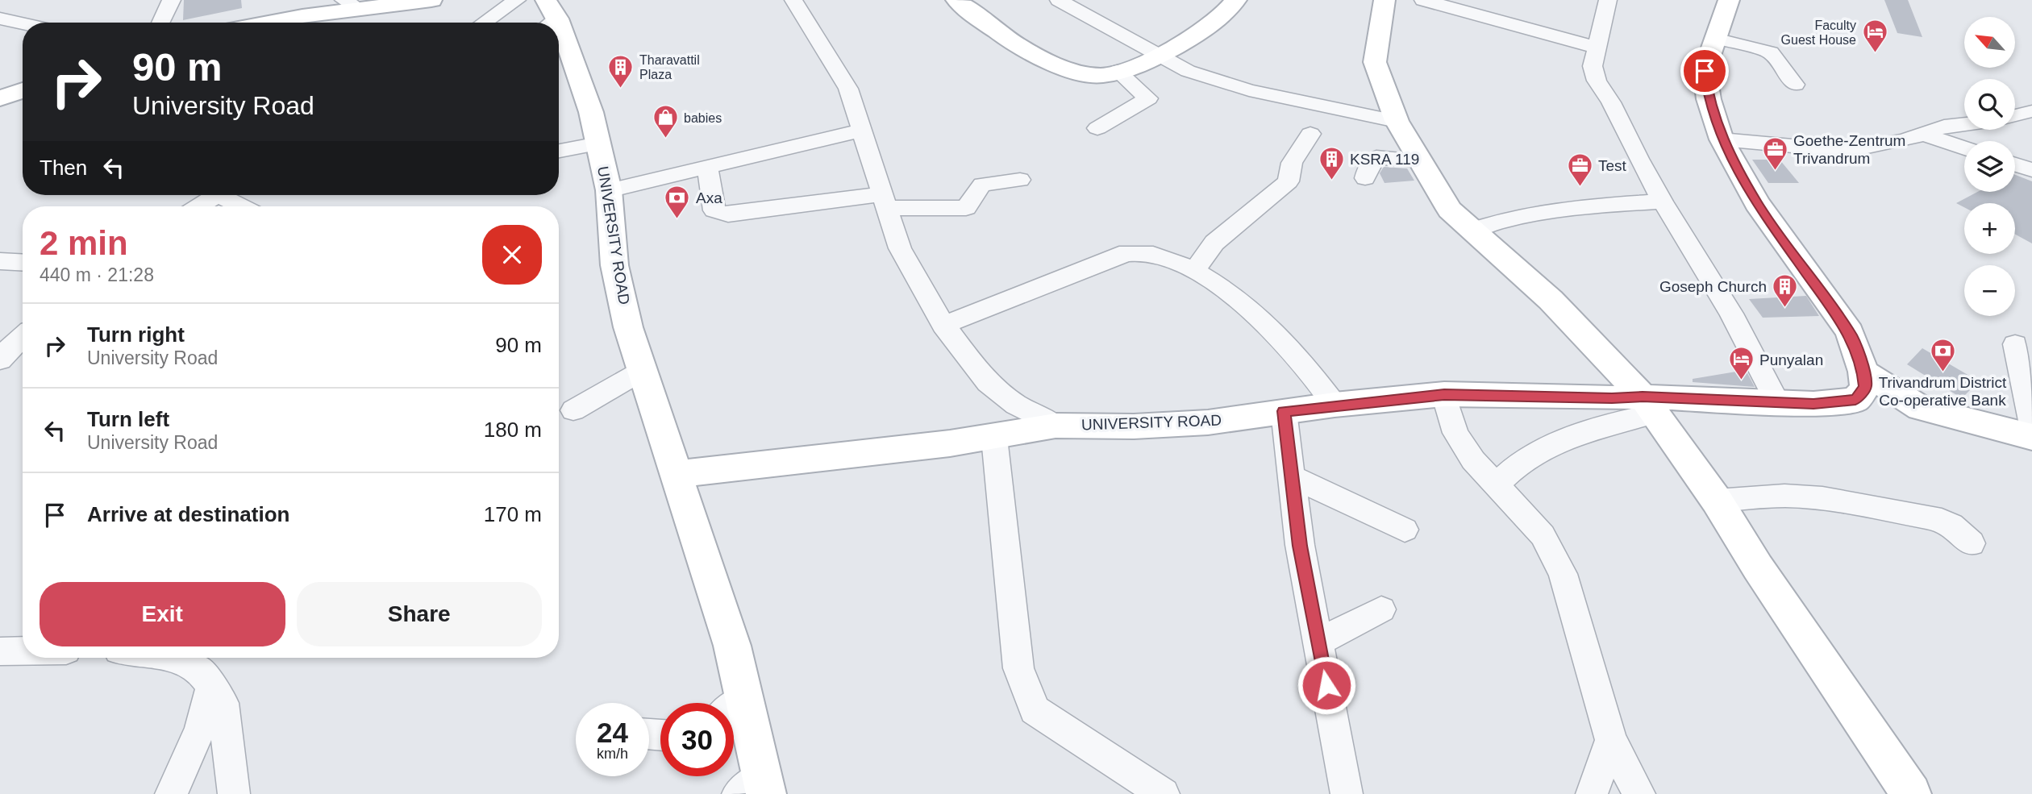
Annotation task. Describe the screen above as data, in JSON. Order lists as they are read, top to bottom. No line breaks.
{"streets":{"street":["UNIVERSITY ROAD"]},"places":{"hotel":["Faculty Guest House","Punyalan"],"building":["Tharavattil Plaza","KSRA 119","Goseph Church"],"shop":["babies"],"office":["Goethe-Zentrum Trivandrum","Test"],"bank":["Axa","Trivandrum District Co-operative Bank"]},"north":"top left","page":{"map_buttons":["+","−"],"turn":["90 m","University Road"],"then":"Then","heading":["2 min","440 m · 21:28"],"list":[{"name":"Turn right","note":"University Road","value":"90 m"},{"name":"Turn left","note":"University Road","value":"180 m"},{"name":"Arrive at destination","value":"170 m"}],"buttons":["Exit","Share"],"speed":"24 km/h","limit":"30"}}
